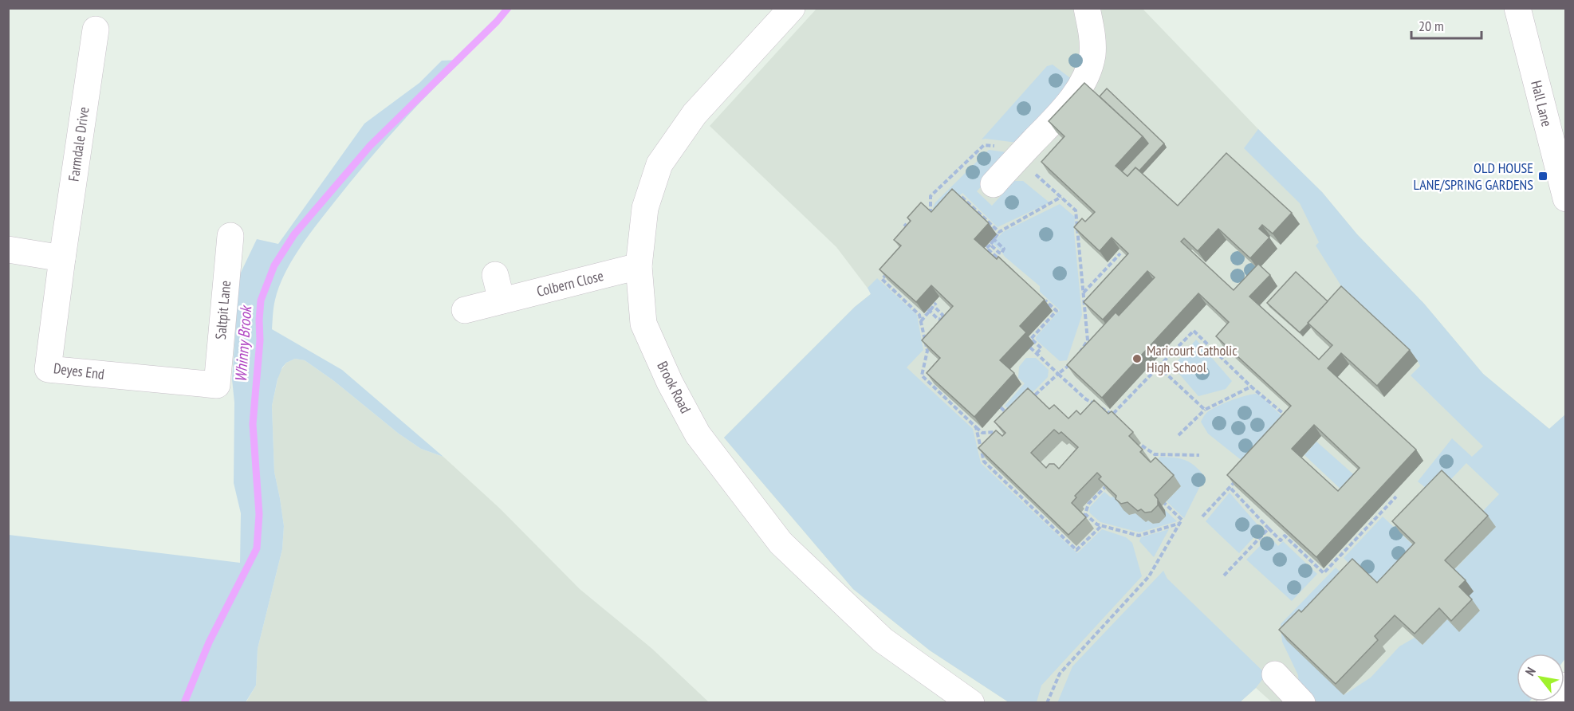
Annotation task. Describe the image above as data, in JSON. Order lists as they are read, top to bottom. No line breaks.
{"streets":{"street":["Hall Lane","Farmdale Drive","Colbern Close","Saltpit Lane","Deyes End","Brook Road"]},"crossings":[["Farmdale Drive","Deyes End"],["Colbern Close","Brook Road"],["Saltpit Lane","Deyes End"]],"water":["Whinny Brook"],"places":{"transit":["OLD HOUSE LANE/SPRING GARDENS"],"other":["Maricourt Catholic High School"]},"scale_bar":"20 m","north":"top left"}
